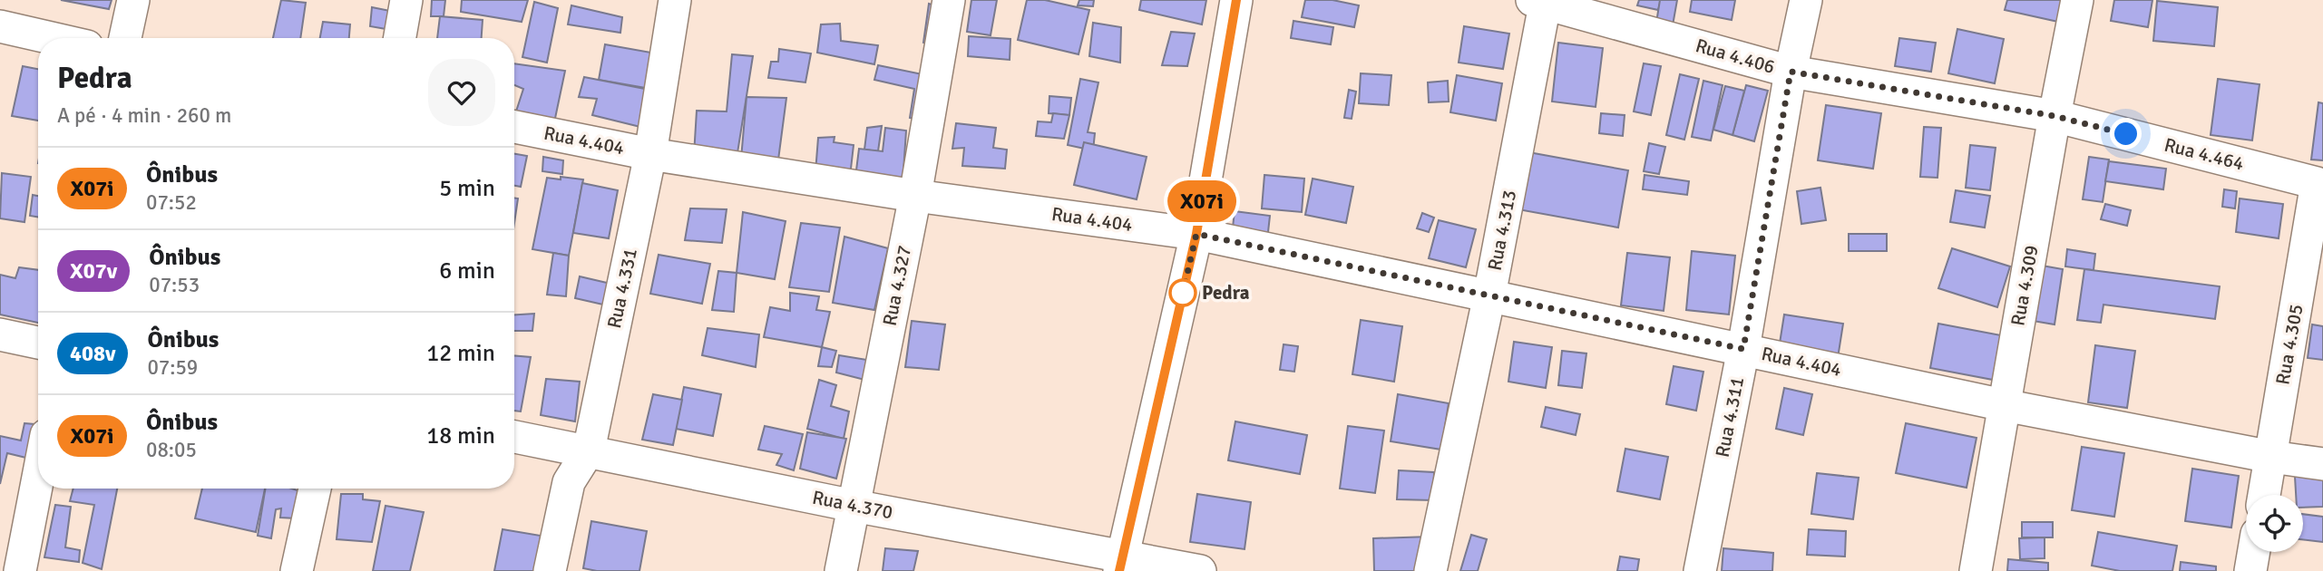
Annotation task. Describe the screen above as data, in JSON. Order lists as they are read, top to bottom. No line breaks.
{"streets":{"street":["Rua 4.406","Rua 4.404","Rua 4.464","Rua 4.313","Rua 4.327","Rua 4.309","Rua 4.331","Rua 4.305","Rua 4.311","Rua 4.370"]},"crossings":[["Rua 4.406","Rua 4.464"],["Rua 4.406","Rua 4.313"],["Rua 4.406","Rua 4.309"],["Rua 4.406","Rua 4.311"],["Rua 4.404","Rua 4.313"],["Rua 4.404","Rua 4.327"],["Rua 4.404","Rua 4.309"],["Rua 4.404","Rua 4.331"],["Rua 4.404","Rua 4.305"],["Rua 4.404","Rua 4.311"],["Rua 4.464","Rua 4.309"],["Rua 4.464","Rua 4.305"],["Rua 4.327","Rua 4.370"],["Rua 4.331","Rua 4.370"]],"places":["Pedra"],"lines":["bus line X07i"],"page":{"on_map":"X07i","heading":["Pedra","A pé · 4 min · 260 m"],"list":[{"mark":"X07i","name":"Ônibus","note":"07:52","value":"5 min"},{"mark":"X07v","name":"Ônibus","note":"07:53","value":"6 min"},{"mark":"408v","name":"Ônibus","note":"07:59","value":"12 min"},{"mark":"X07i","name":"Ônibus","note":"08:05","value":"18 min"}]}}
